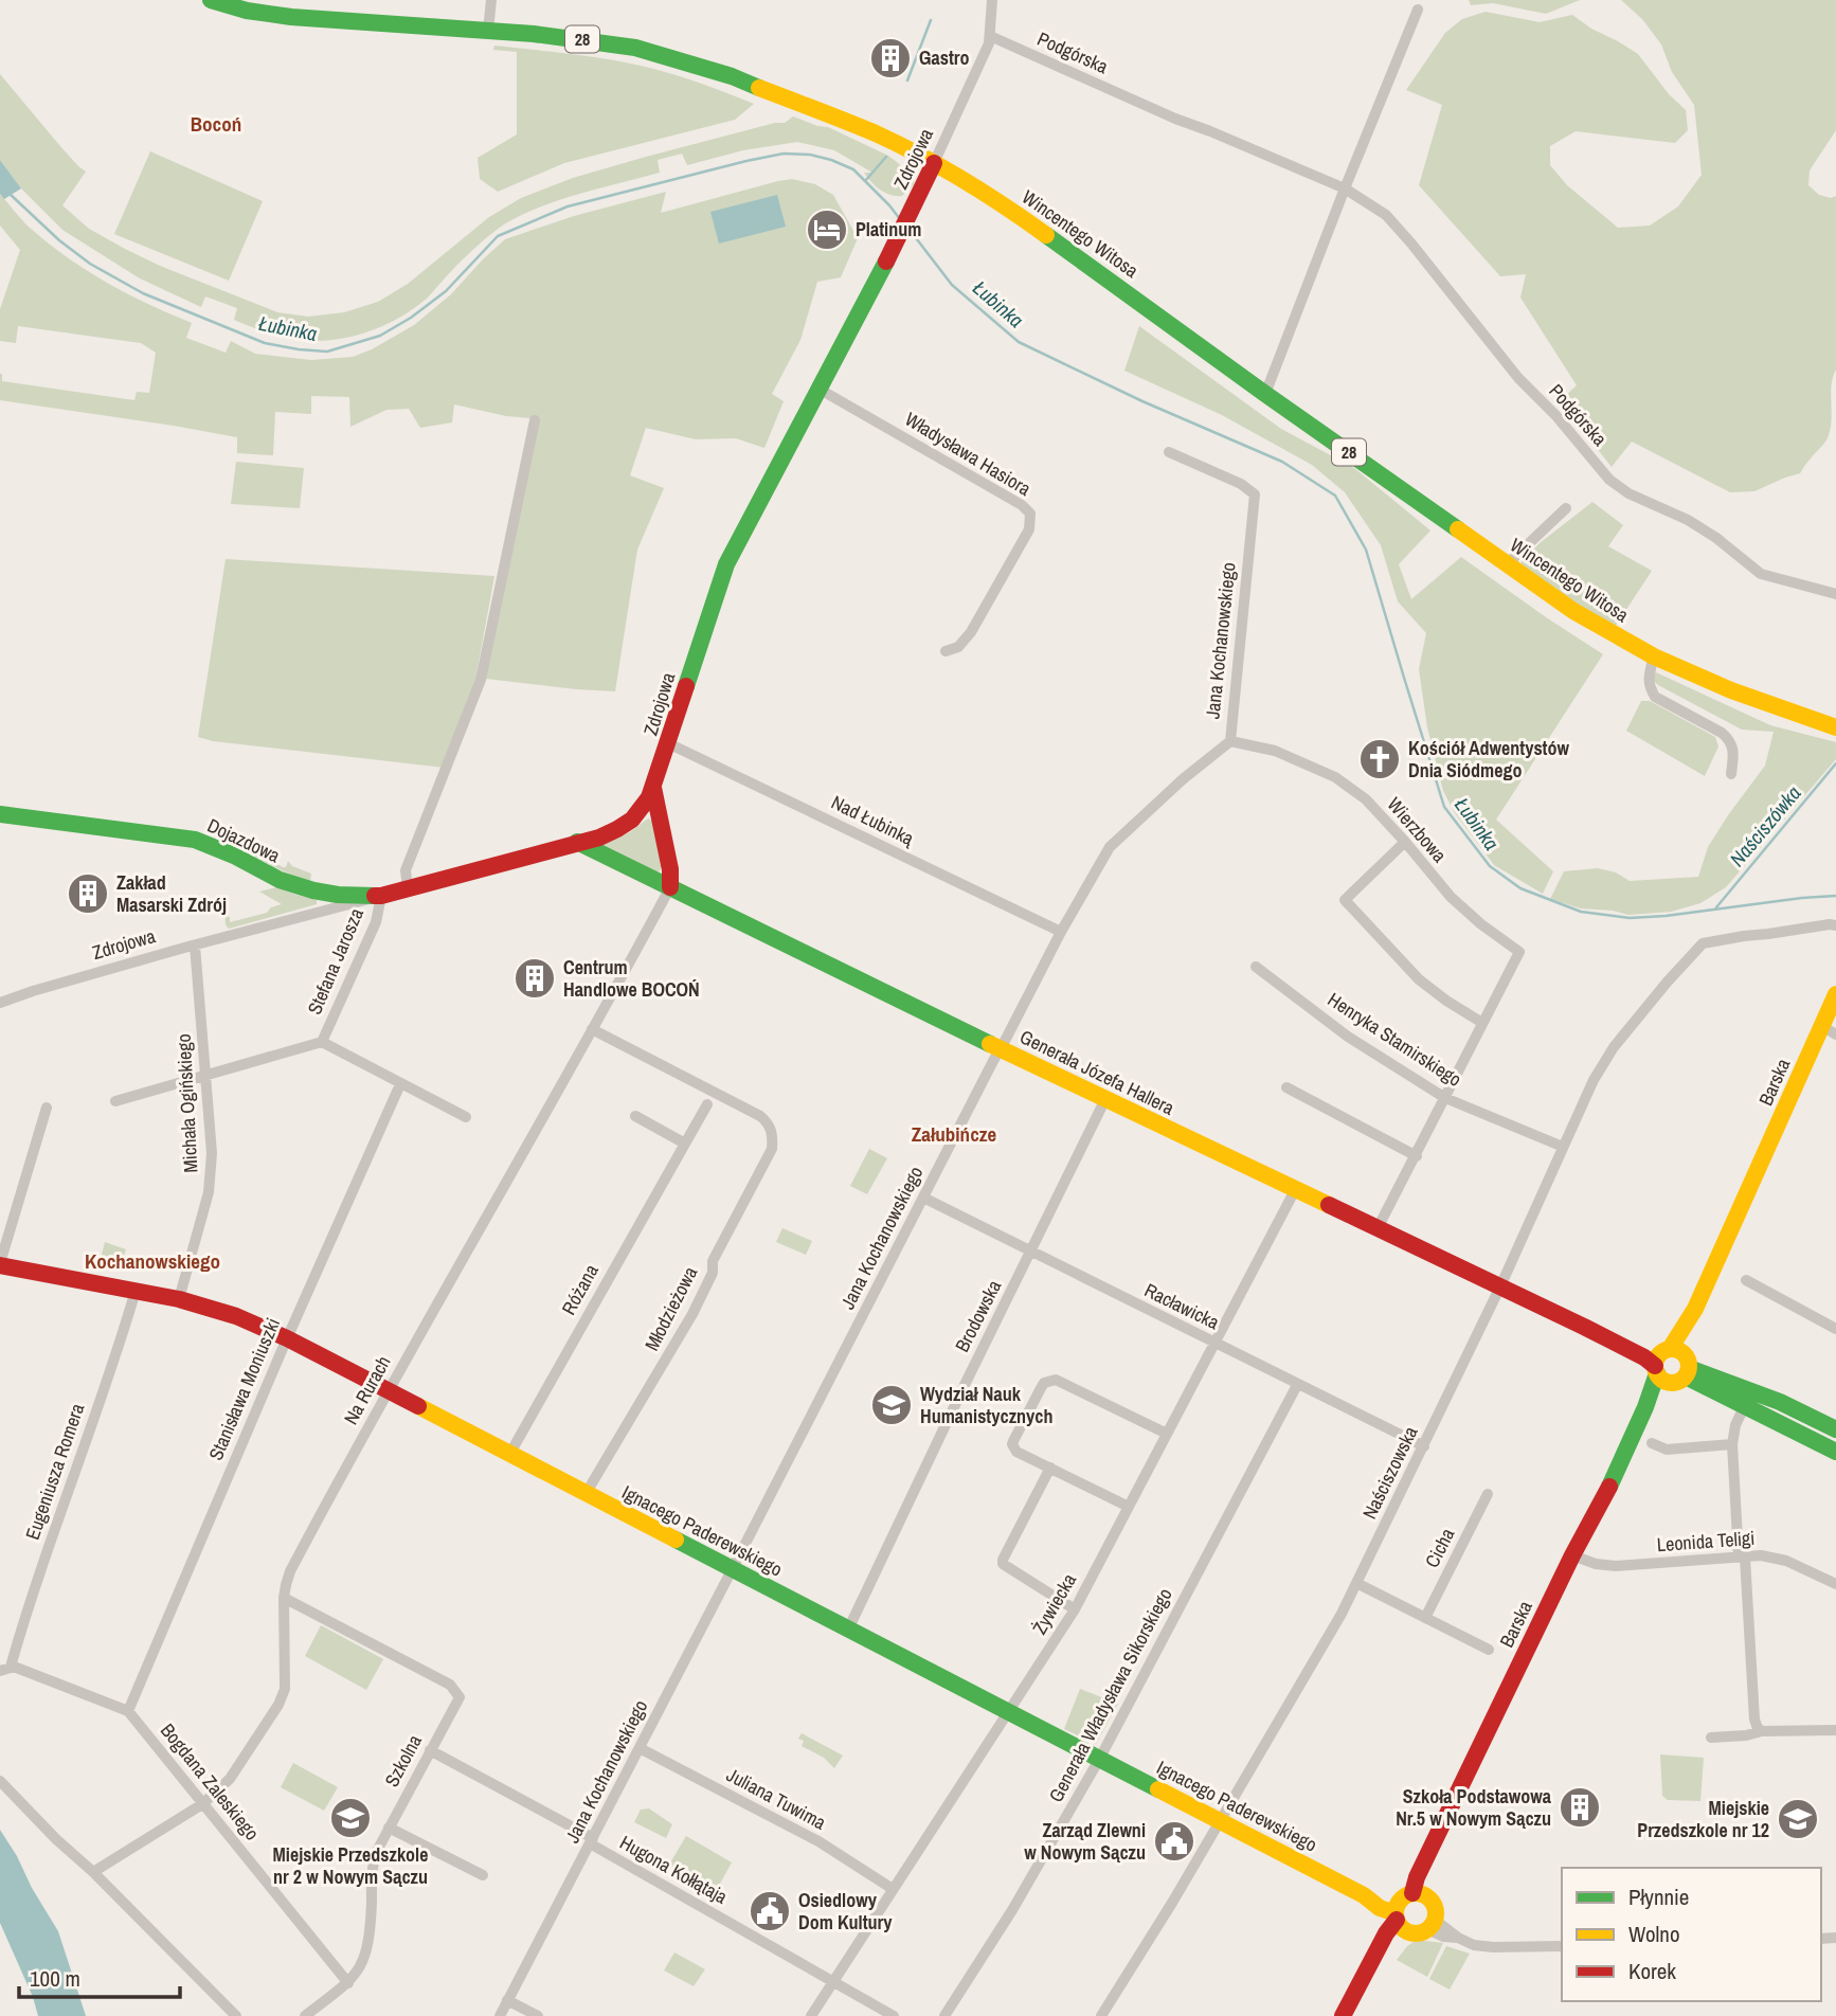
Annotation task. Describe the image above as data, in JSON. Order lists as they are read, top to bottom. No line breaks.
{"streets":{"street":["28","Podgórska","Zdrojowa","Wincentego Witosa","Władysława Hasiora","Jana Kochanowskiego","Nad Łubinką","Wierzbowa","Dojazdowa","Stefana Jarosza","Henryka Stamirskiego","Generała Józefa Hallera","Barska","Michała Ogińskiego","Różana","Racławicka","Młodzieżowa","Brodowska","Stanisława Moniuszki","Na Rurach","Eugeniusza Romera","Naściszowska","Ignacego Paderewskiego","Leonida Teligi","Cicha","Żywiecka","Generała Władysława Sikorskiego","Szkolna","Bogdana Zaleskiego","Juliana Tuwima","Hugona Kołłątaja"]},"crossings":[["Podgórska","Zdrojowa"],["Zdrojowa","Wincentego Witosa"],["Zdrojowa","Władysława Hasiora"],["Zdrojowa","Nad Łubinką"],["Zdrojowa","Dojazdowa"],["Zdrojowa","Stefana Jarosza"],["Zdrojowa","Generała Józefa Hallera"],["Zdrojowa","Michała Ogińskiego"],["Jana Kochanowskiego","Nad Łubinką"],["Jana Kochanowskiego","Wierzbowa"],["Jana Kochanowskiego","Generała Józefa Hallera"],["Jana Kochanowskiego","Racławicka"],["Jana Kochanowskiego","Ignacego Paderewskiego"],["Jana Kochanowskiego","Juliana Tuwima"],["Jana Kochanowskiego","Hugona Kołłątaja"],["Dojazdowa","Stefana Jarosza"],["Henryka Stamirskiego","Naściszowska"],["Generała Józefa Hallera","Barska"],["Generała Józefa Hallera","Brodowska"],["Generała Józefa Hallera","Na Rurach"],["Generała Józefa Hallera","Naściszowska"],["Generała Józefa Hallera","Żywiecka"],["Barska","Ignacego Paderewskiego"],["Barska","Leonida Teligi"],["Michała Ogińskiego","Ignacego Paderewskiego"],["Różana","Ignacego Paderewskiego"],["Racławicka","Brodowska"],["Racławicka","Naściszowska"],["Racławicka","Żywiecka"],["Racławicka","Generała Władysława Sikorskiego"],["Młodzieżowa","Na Rurach"],["Młodzieżowa","Ignacego Paderewskiego"],["Brodowska","Ignacego Paderewskiego"],["Stanisława Moniuszki","Ignacego Paderewskiego"],["Stanisława Moniuszki","Bogdana Zaleskiego"],["Na Rurach","Ignacego Paderewskiego"],["Na Rurach","Szkolna"],["Na Rurach","Bogdana Zaleskiego"],["Eugeniusza Romera","Ignacego Paderewskiego"],["Naściszowska","Ignacego Paderewskiego"],["Ignacego Paderewskiego","Żywiecka"],["Ignacego Paderewskiego","Generała Władysława Sikorskiego"],["Żywiecka","Juliana Tuwima"],["Żywiecka","Hugona Kołłątaja"],["Szkolna","Bogdana Zaleskiego"],["Szkolna","Hugona Kołłątaja"]],"districts":["Bocoń","Załubińcze","Kochanowskiego"],"water":["Łubinka","Naściszówka"],"places":{"building":["Gastro","Zakład Masarski Zdrój","Centrum Handlowe BOCOŃ","Szkoła Podstawowa Nr.5 w Nowym Sączu"],"hotel":["Platinum"],"church":["Kościół Adwentystów Dnia Siódmego"],"school or university":["Wydział Nauk Humanistycznych","Miejskie Przedszkole nr 2 w Nowym Sączu","Miejskie Przedszkole nr 12"],"public building":["Zarząd Zlewni w Nowym Sączu","Osiedlowy Dom Kultury"]},"legend":["Płynnie","Wolno","Korek"],"scale_bar":"100 m"}
